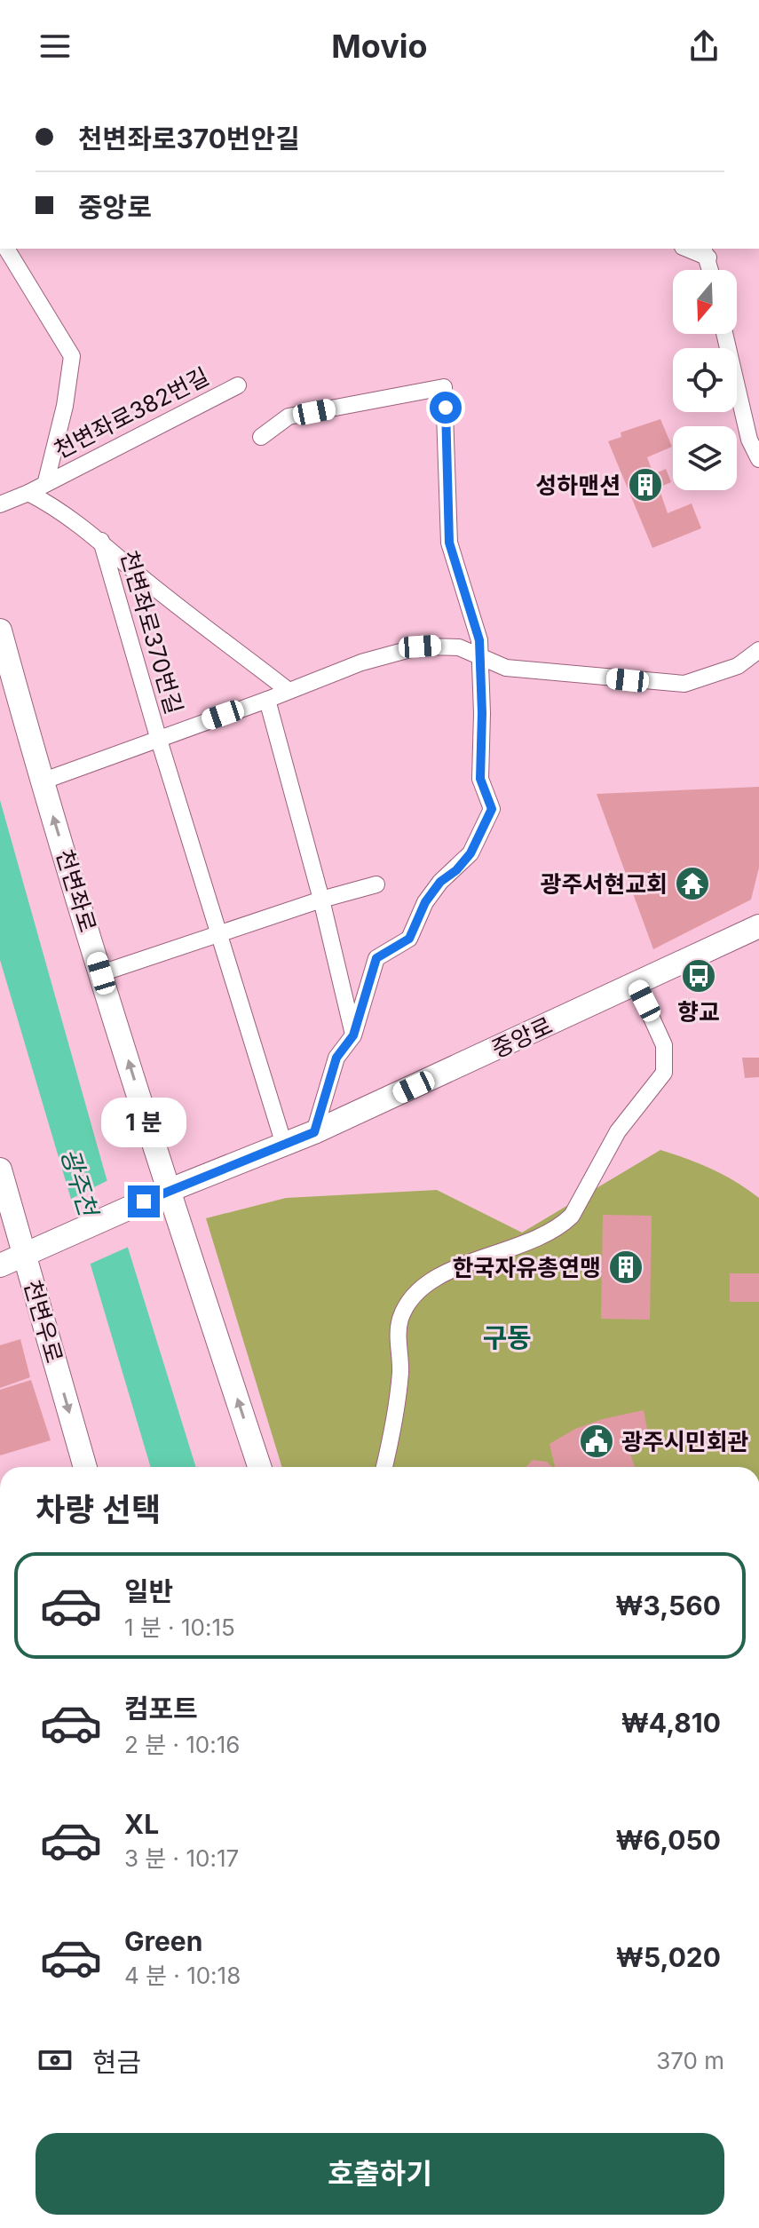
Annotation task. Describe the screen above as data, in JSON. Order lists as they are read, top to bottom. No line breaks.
{"streets":{"street":["천변좌로382번길","천변좌로370번길","천변좌로","중앙로","천변우로"]},"crossings":[["천변좌로370번길","천변좌로"],["천변좌로370번길","중앙로"],["천변좌로","중앙로"],["중앙로","천변우로"]],"one_way":["천변좌로","천변우로"],"districts":["구동"],"water":["광주천"],"places":{"building":["성하맨션","한국자유총연맹"],"temple":["광주서현교회"],"bus stop":["향교"],"public building":["광주시민회관"]},"north":"bottom","page":{"header":"Movio","banner":["천변좌로370번안길","중앙로"],"bubble":"1 분","heading":"차량 선택","list":[{"name":"일반","note":"1 분 · 10:15","value":"₩3,560"},{"name":"컴포트","note":"2 분 · 10:16","value":"₩4,810"},{"name":"XL","note":"3 분 · 10:17","value":"₩6,050"},{"name":"Green","note":"4 분 · 10:18","value":"₩5,020"}],"pay":["현금","370 m"],"buttons":"호출하기"}}
